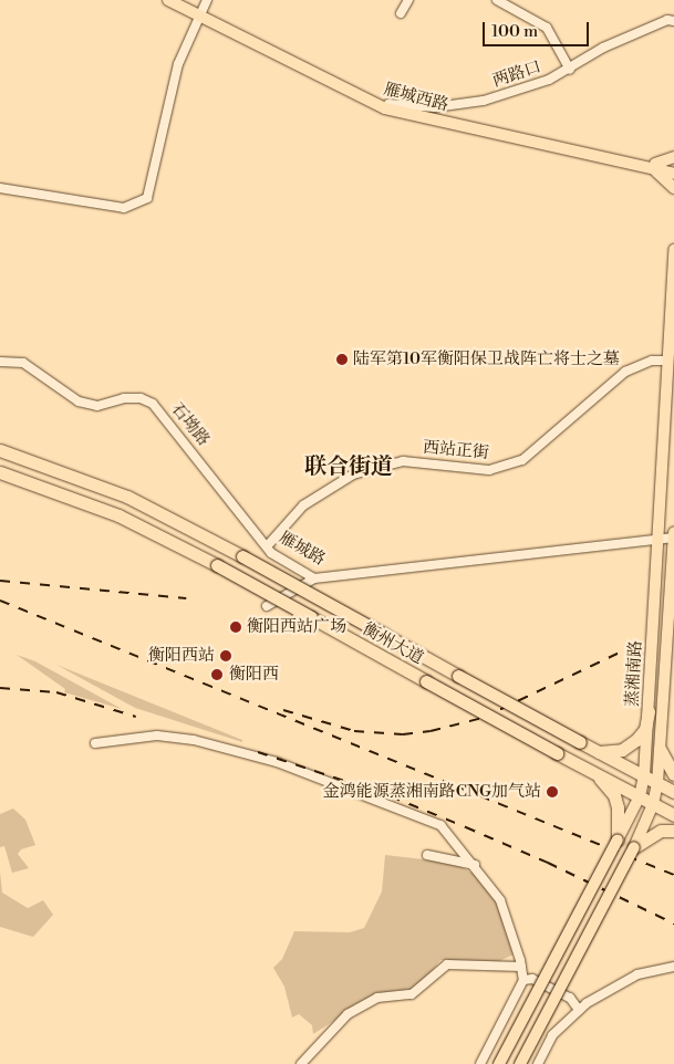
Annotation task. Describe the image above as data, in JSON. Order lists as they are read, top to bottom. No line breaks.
{"streets":{"highway":["衡州大道"],"main road":["雁城西路","蒸湘南路"],"street":["两路口","石坳路","西站正街","雁城路"]},"crossings":[["两路口","雁城西路"],["石坳路","西站正街"],["石坳路","雁城路"],["西站正街","雁城路"],["西站正街","蒸湘南路"],["雁城路","蒸湘南路"],["衡州大道","蒸湘南路"]],"districts":["联合街道"],"places":["陆军第10军衡阳保卫战阵亡将士之墓","衡阳西站广场","衡阳西站","衡阳西","金鸿能源蒸湘南路CNG加气站"],"scale_bar":"100 m"}
